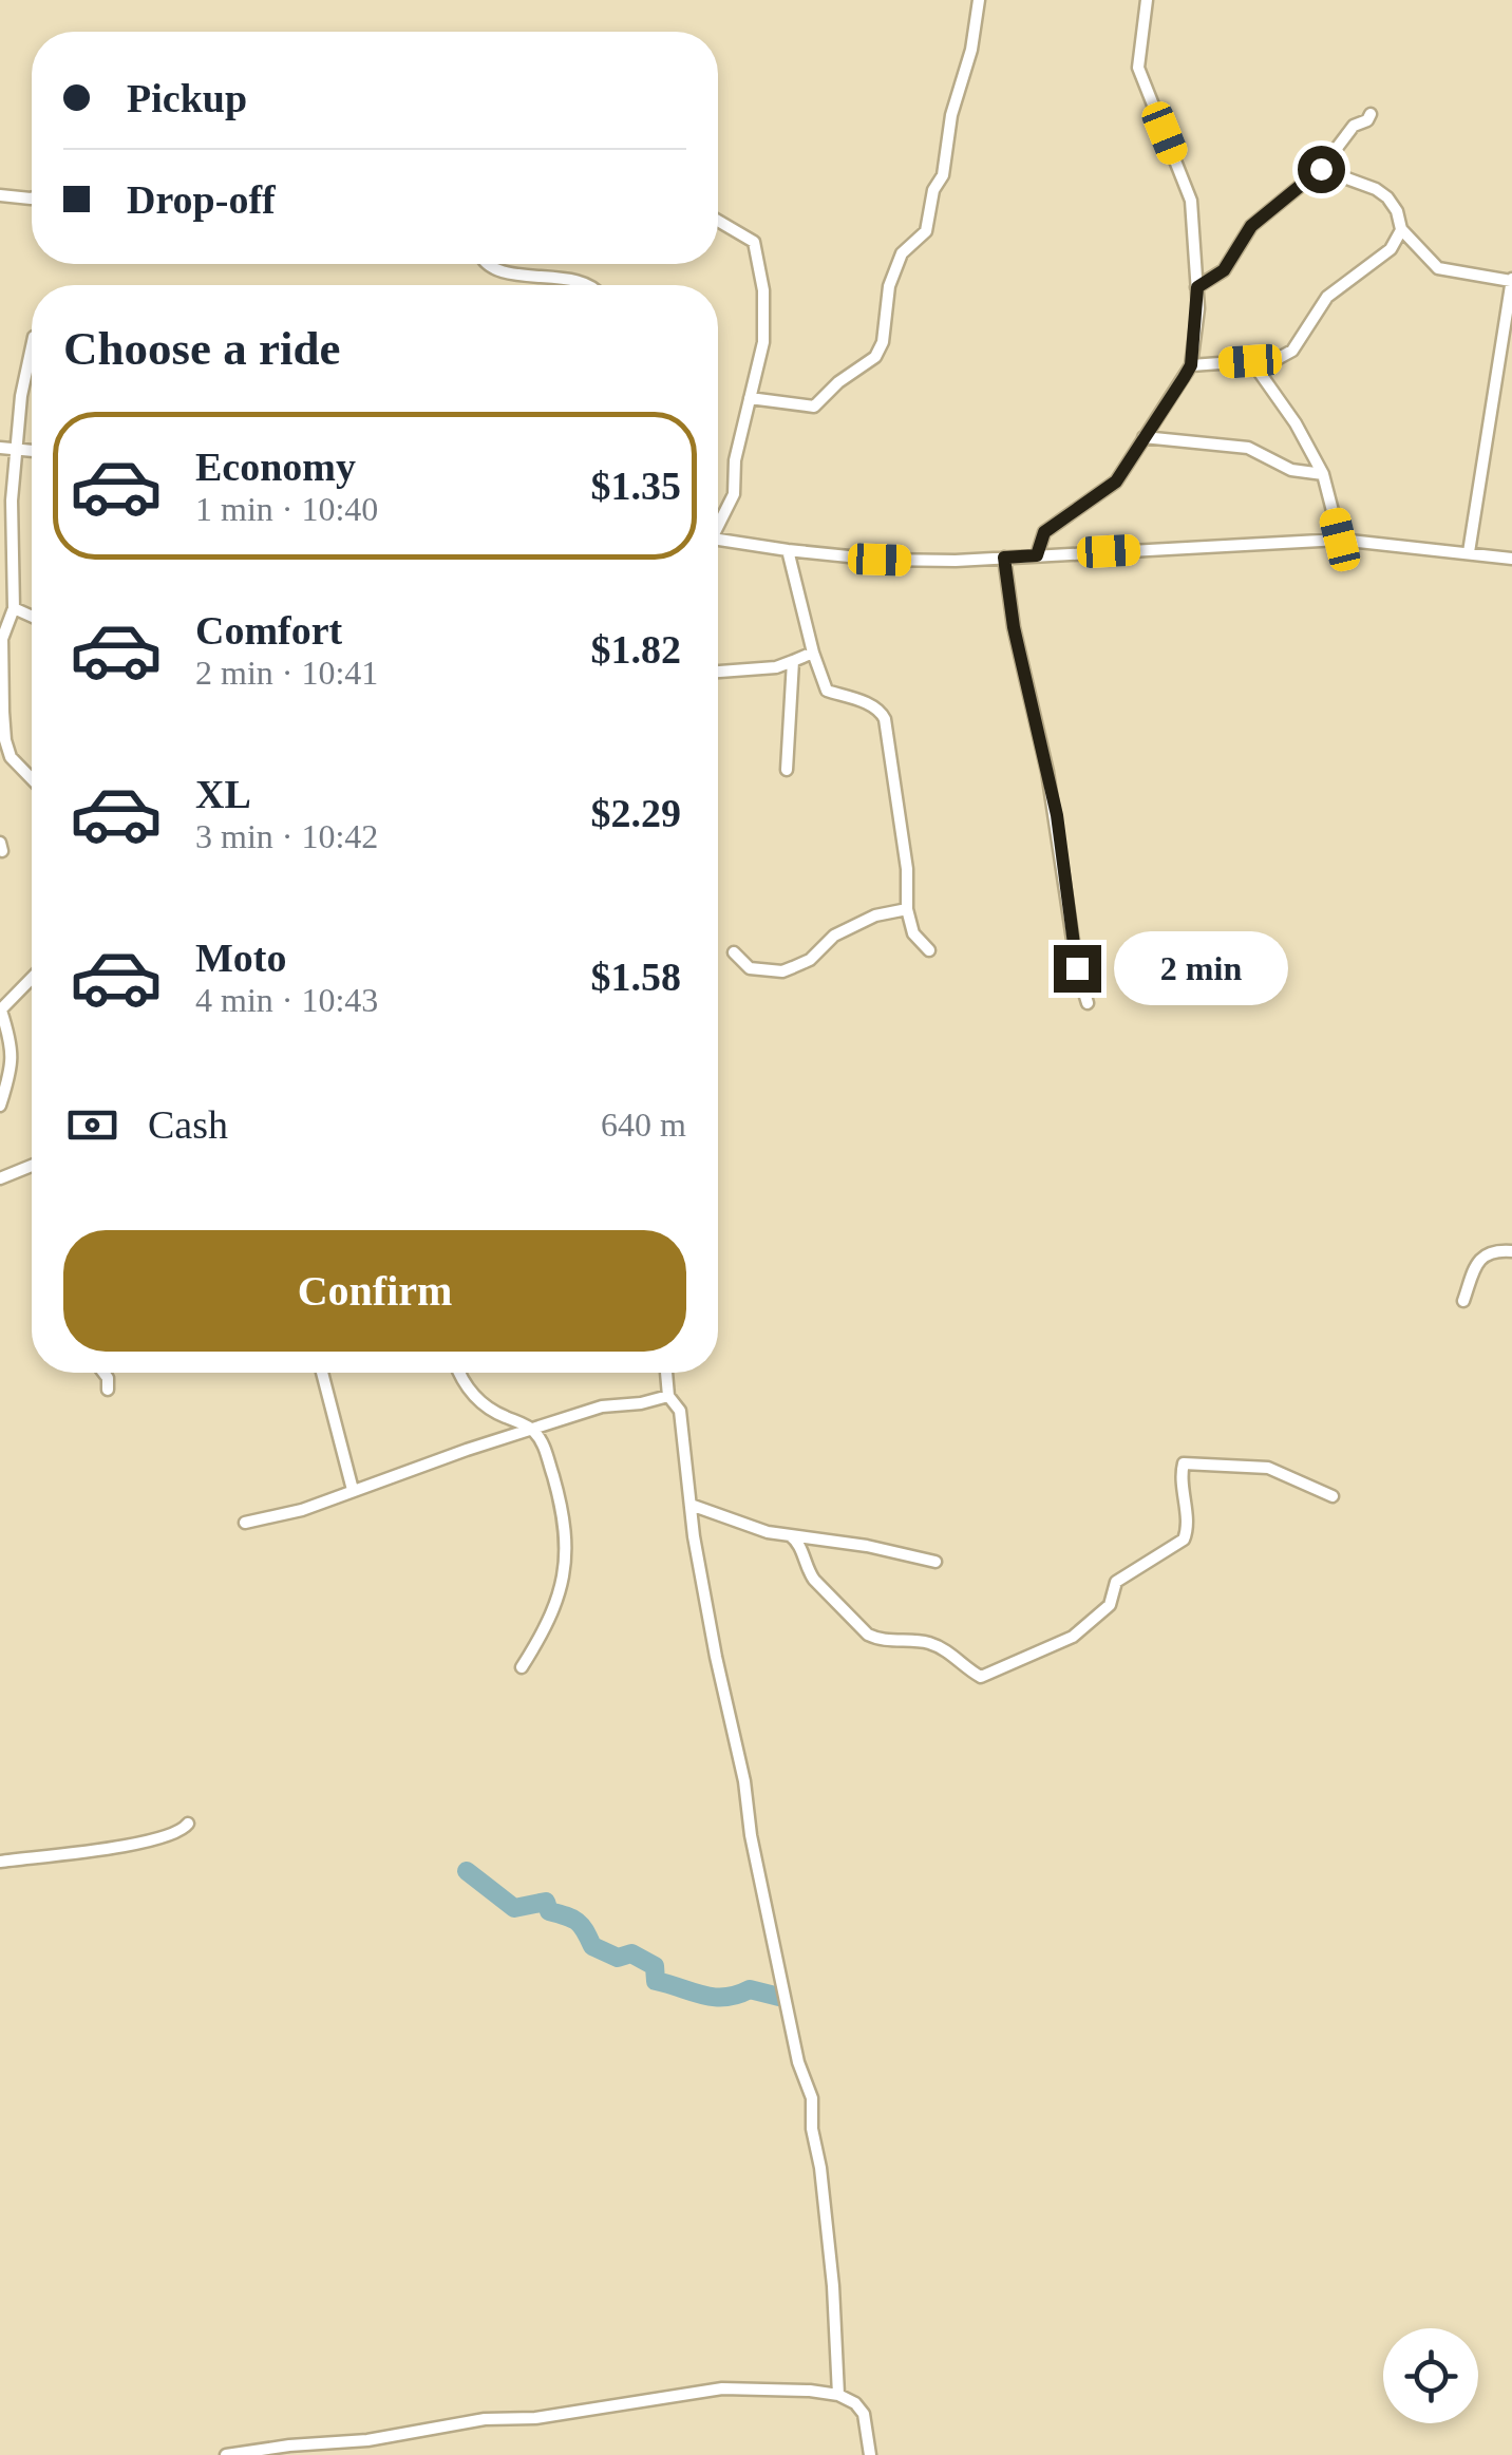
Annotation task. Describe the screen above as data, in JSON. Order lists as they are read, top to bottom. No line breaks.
{"page":{"banner":["Pickup","Drop-off"],"heading":"Choose a ride","list":[{"name":"Economy","note":"1 min · 10:40","value":"$1.35"},{"name":"Comfort","note":"2 min · 10:41","value":"$1.82"},{"name":"XL","note":"3 min · 10:42","value":"$2.29"},{"name":"Moto","note":"4 min · 10:43","value":"$1.58"}],"bubble":"2 min","pay":["Cash","640 m"],"buttons":"Confirm"}}
